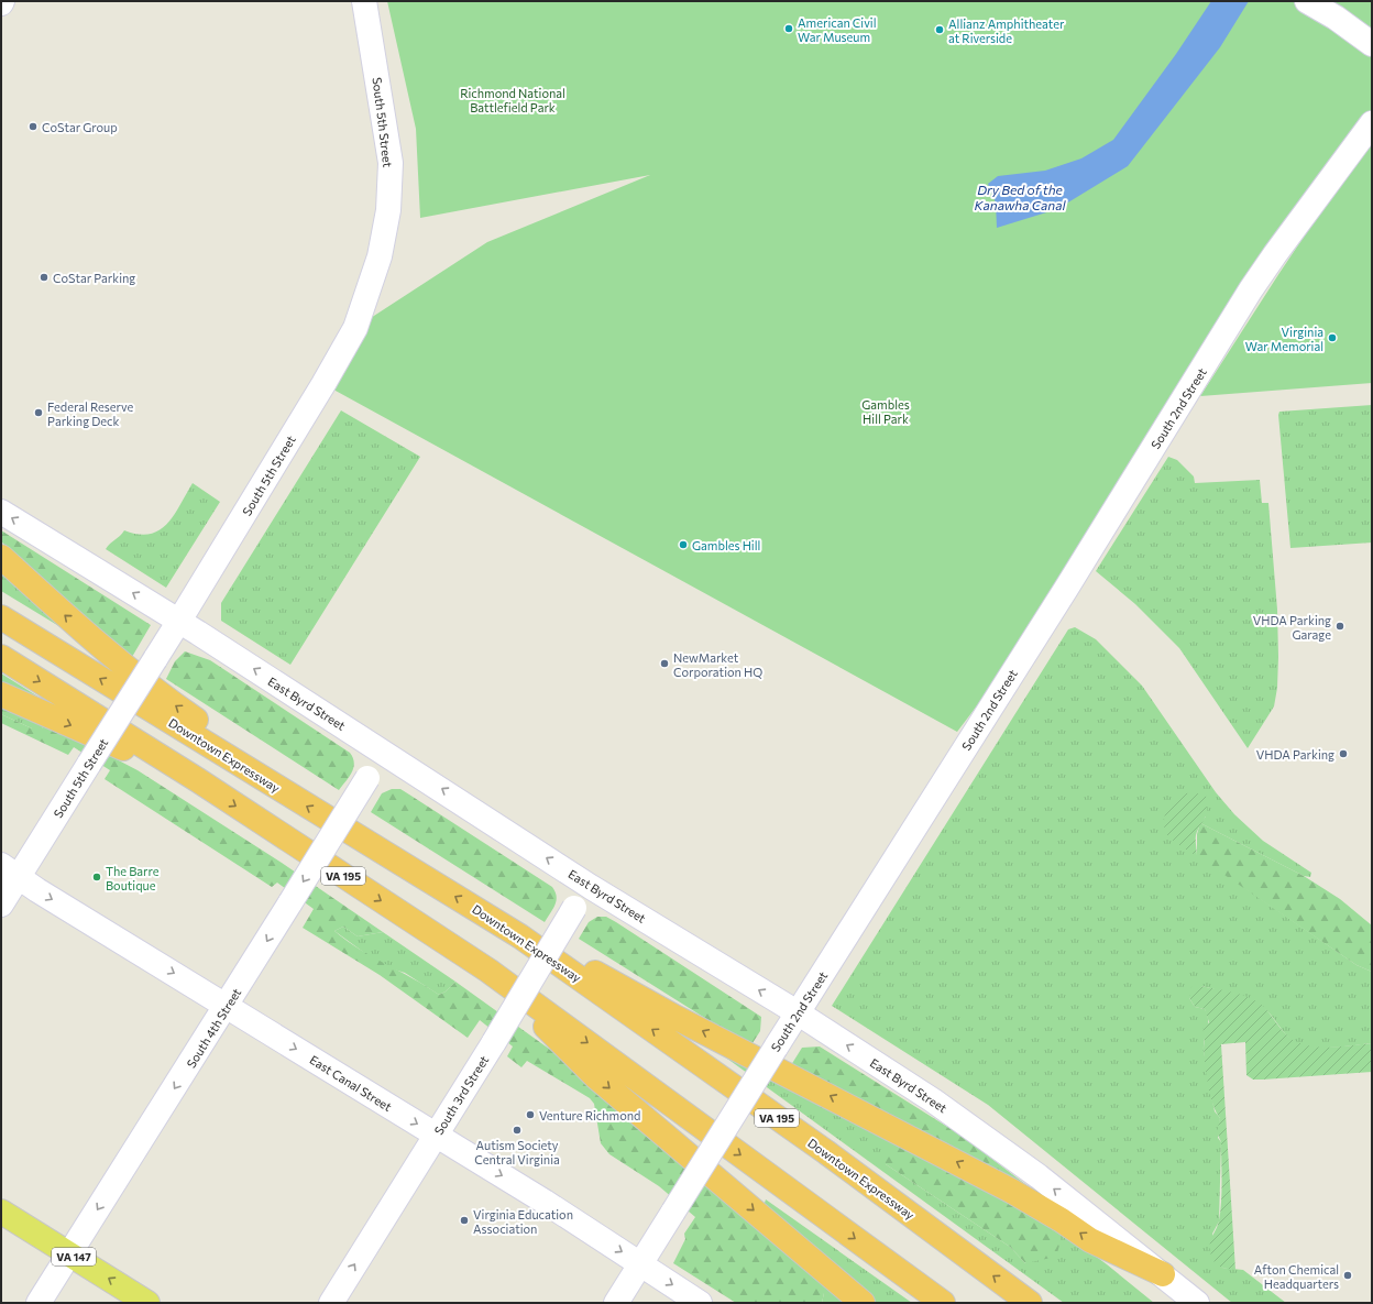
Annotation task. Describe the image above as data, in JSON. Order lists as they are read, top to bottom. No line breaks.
{"streets":{"highway":["Downtown Expressway","VA 195"],"main road":["VA 147"],"street":["South 5th Street","South 2nd Street","East Byrd Street","South 4th Street","East Canal Street","South 3rd Street"]},"crossings":[["South 5th Street","East Byrd Street"],["South 5th Street","East Canal Street"],["South 2nd Street","East Byrd Street"],["South 2nd Street","East Canal Street"],["East Byrd Street","South 4th Street"],["East Byrd Street","South 3rd Street"],["South 4th Street","East Canal Street"],["South 4th Street","VA 147"],["East Canal Street","South 3rd Street"]],"one_way":["East Byrd Street","South 4th Street","East Canal Street","South 3rd Street"],"water":["Dry Bed of the Kanawha Canal"],"parks":["Richmond National Battlefield Park","Gambles Hill Park"],"places":["American Civil War Museum","Allianz Amphitheater at Riverside","CoStar Group","CoStar Parking","Virginia War Memorial","Federal Reserve Parking Deck","Gambles Hill","VHDA Parking Garage","NewMarket Corporation HQ","VHDA Parking","The Barre Boutique","Venture Richmond","Autism Society Central Virginia","Virginia Education Association","Afton Chemical Headquarters"]}
